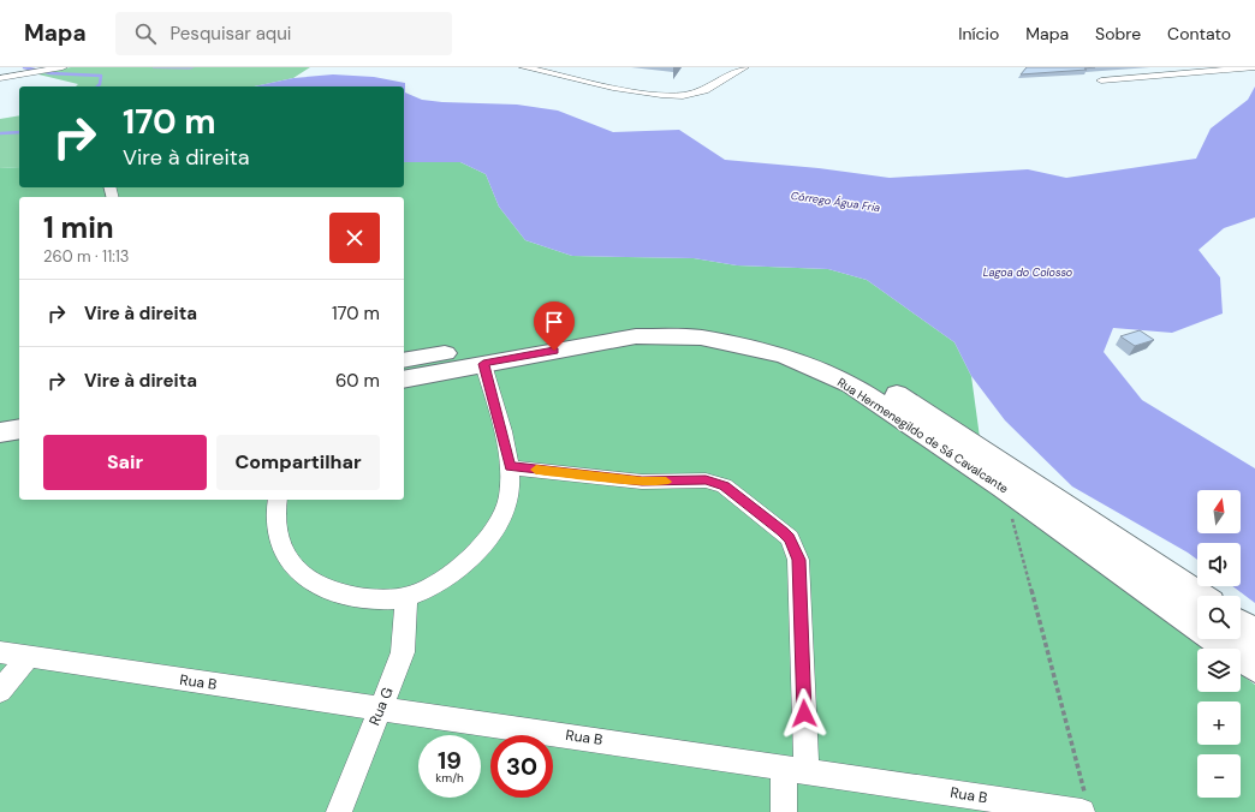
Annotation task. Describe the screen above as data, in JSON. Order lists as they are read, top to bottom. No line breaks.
{"streets":{"street":["Rua Hermenegildo de Sá Cavalcante","Rua B","Rua G"]},"crossings":[["Rua B","Rua G"]],"water":["Córrego Água Fria","Lagoa do Colosso"],"north":"top","page":{"header":"Mapa","search":"Pesquisar aqui","nav":["Início","Mapa","Sobre","Contato"],"turn":["170 m","Vire à direita"],"heading":["1 min","260 m · 11:13"],"list":[{"name":"Vire à direita","value":"170 m"},{"name":"Vire à direita","value":"60 m"}],"buttons":["Sair","Compartilhar"],"map_buttons":["+","−"],"speed":"19 km/h","limit":"30"}}
